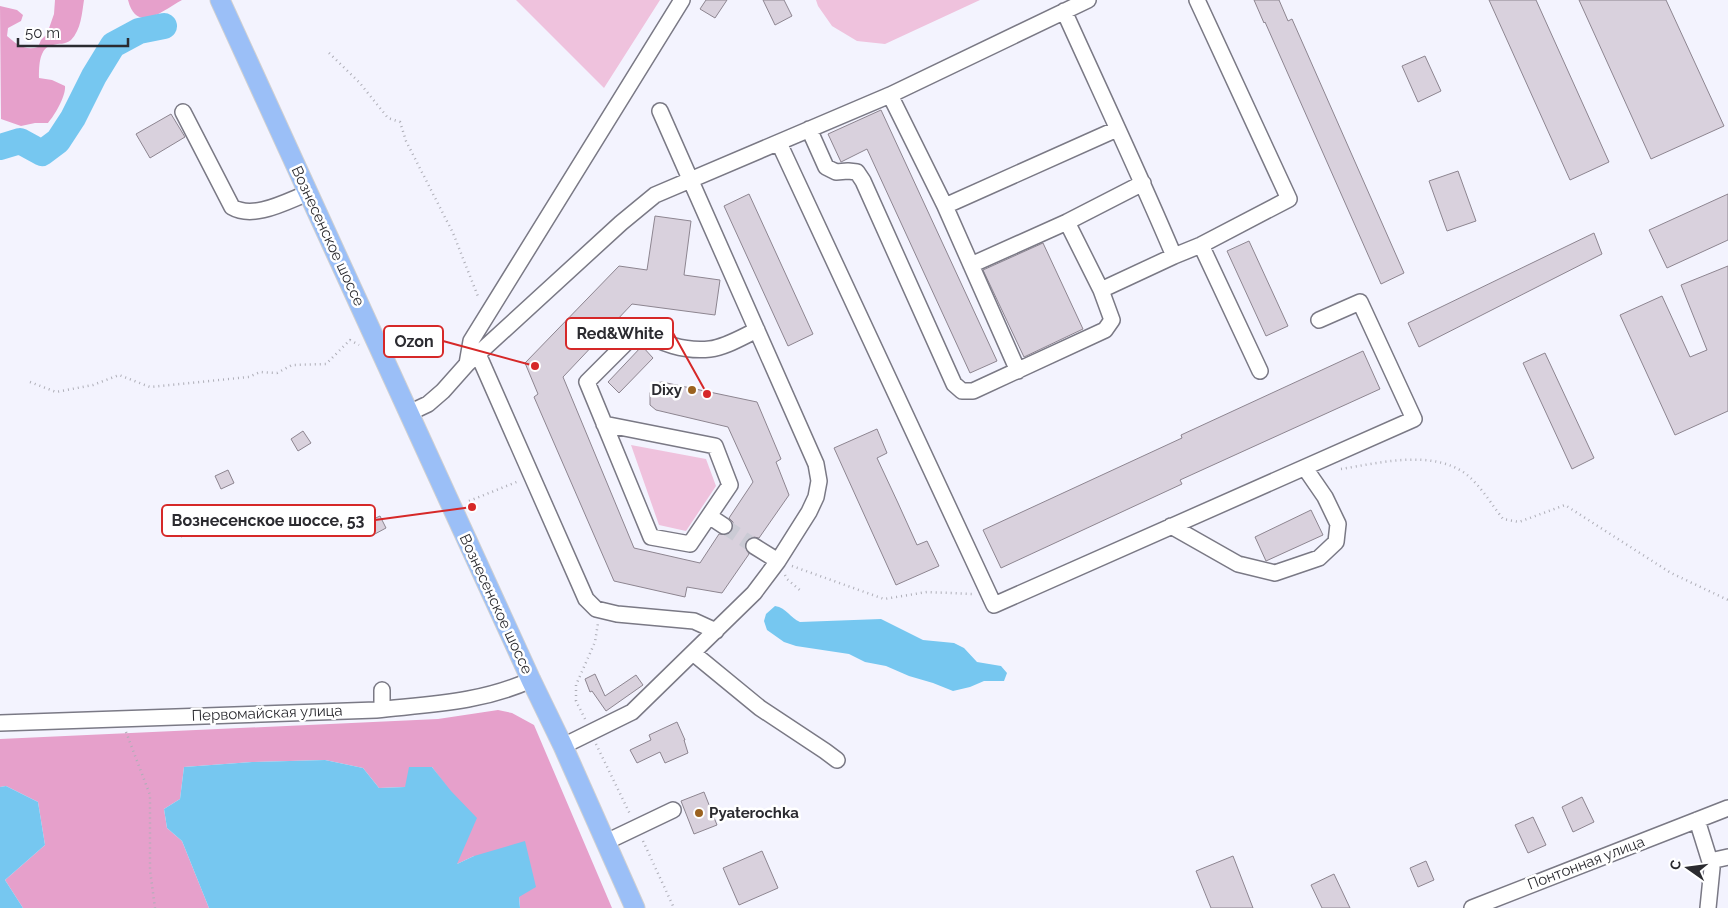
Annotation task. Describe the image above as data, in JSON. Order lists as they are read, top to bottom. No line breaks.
{"streets":{"main road":["Вознесенское шоссе"],"street":["Первомайская улица","Понтонная улица"]},"crossings":[["Вознесенское шоссе","Первомайская улица"]],"places":["Ozon","Dixy","Red&White","Вознесенское шоссе, 53","Pyaterochka"],"scale_bar":"50 m","north":"left"}
